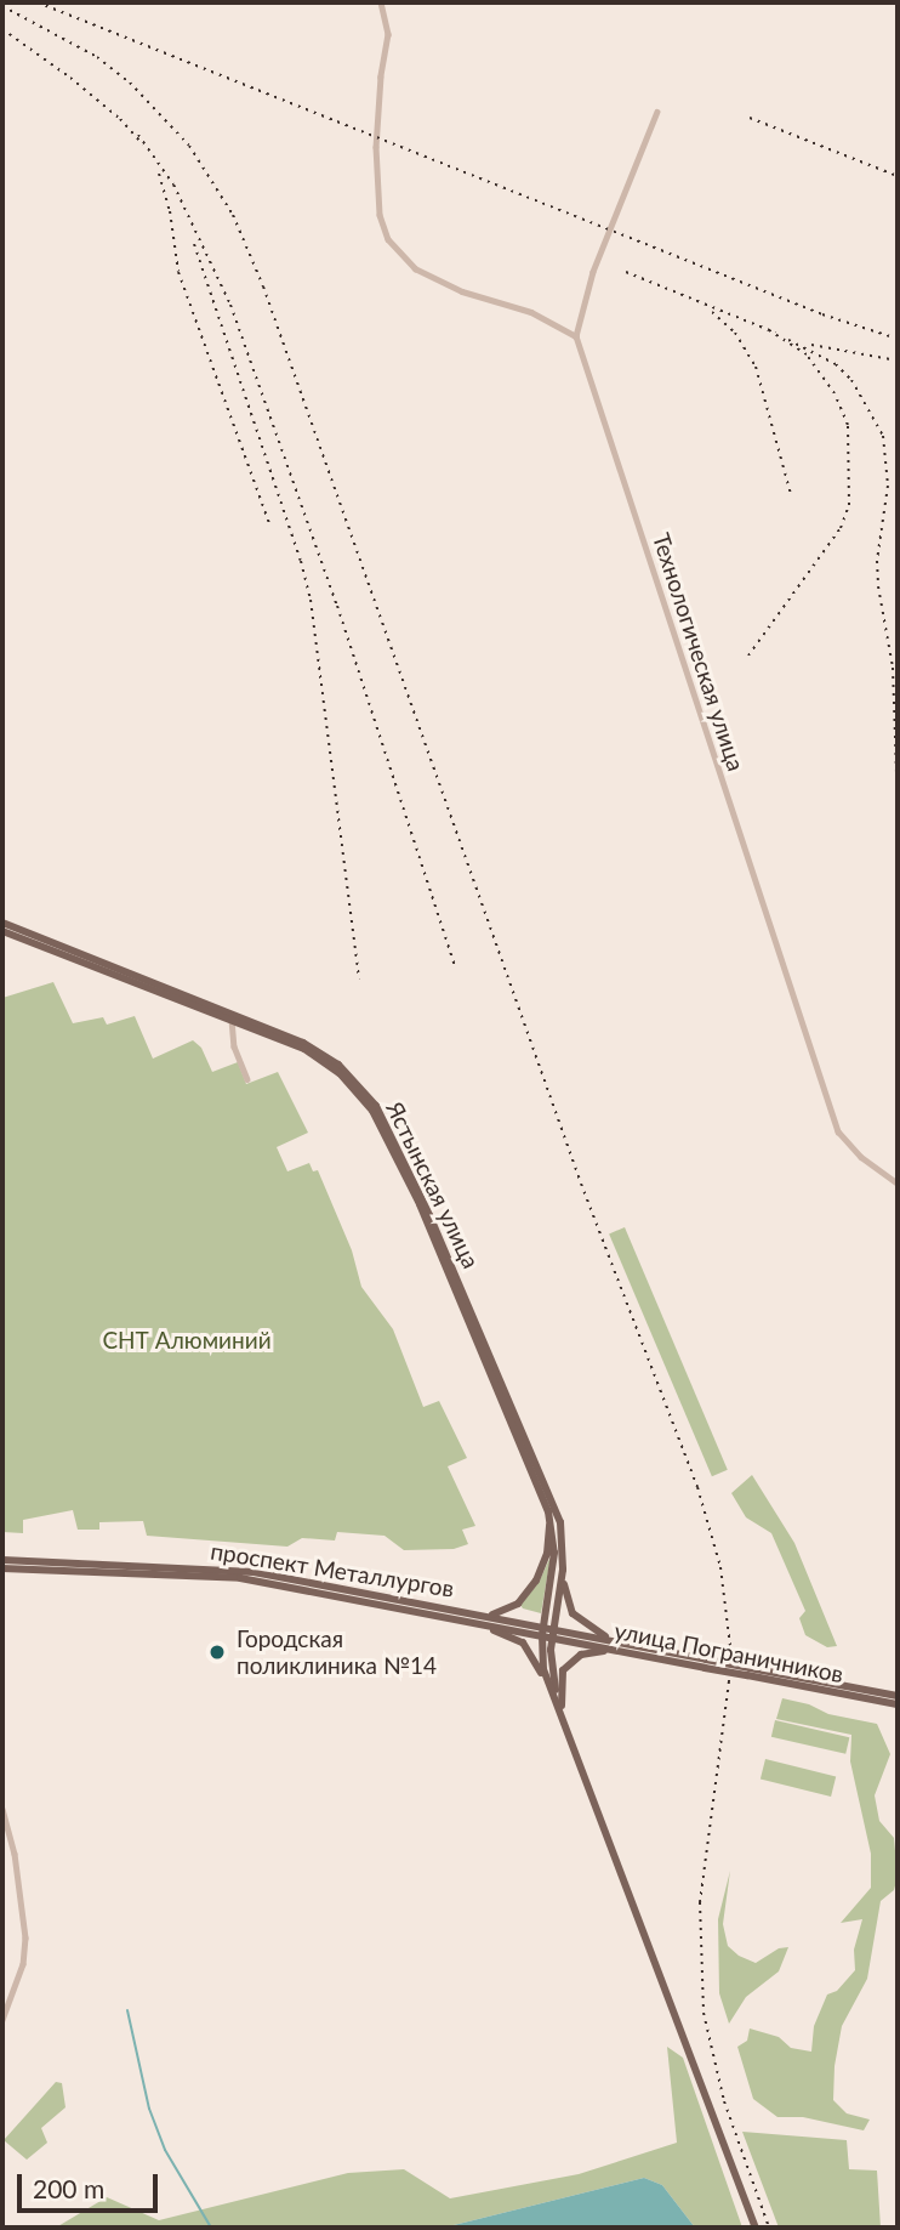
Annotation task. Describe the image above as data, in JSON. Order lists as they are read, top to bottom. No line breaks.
{"streets":{"main road":["Ястынская улица","проспект Металлургов","улица Пограничников"],"street":["Технологическая улица"]},"crossings":[["Ястынская улица","проспект Металлургов"],["Ястынская улица","улица Пограничников"],["проспект Металлургов","улица Пограничников"]],"parks":["СНТ Алюминий"],"places":["Городская поликлиника №14"],"scale_bar":"200 m"}
